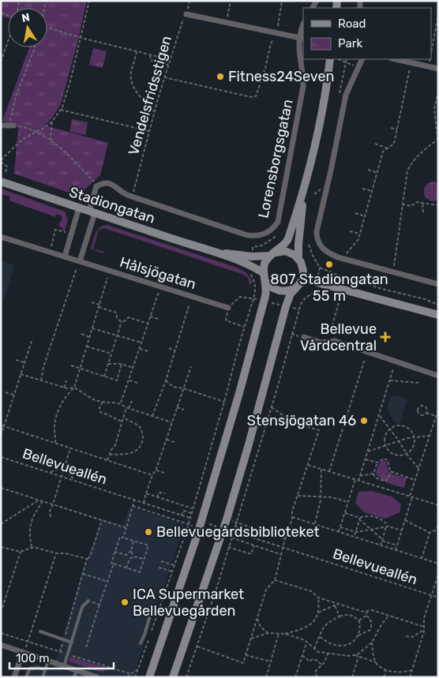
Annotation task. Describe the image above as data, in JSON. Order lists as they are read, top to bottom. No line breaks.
{"streets":{"main road":["Stadiongatan"],"street":["Lorensborgsgatan","Hålsjögatan"],"path":["Vendelsfridsstigen","Bellevueallén"]},"crossings":[["Vendelsfridsstigen","Lorensborgsgatan"]],"places":{"other":["Fitness24Seven","807 Stadiongatan 55 m","Stensjögatan 46","Bellevuegårdsbiblioteket","ICA Supermarket Bellevuegården"],"health":["Bellevue Vårdcentral"]},"legend":["Road","Park"],"scale_bar":"100 m","north":"top"}
